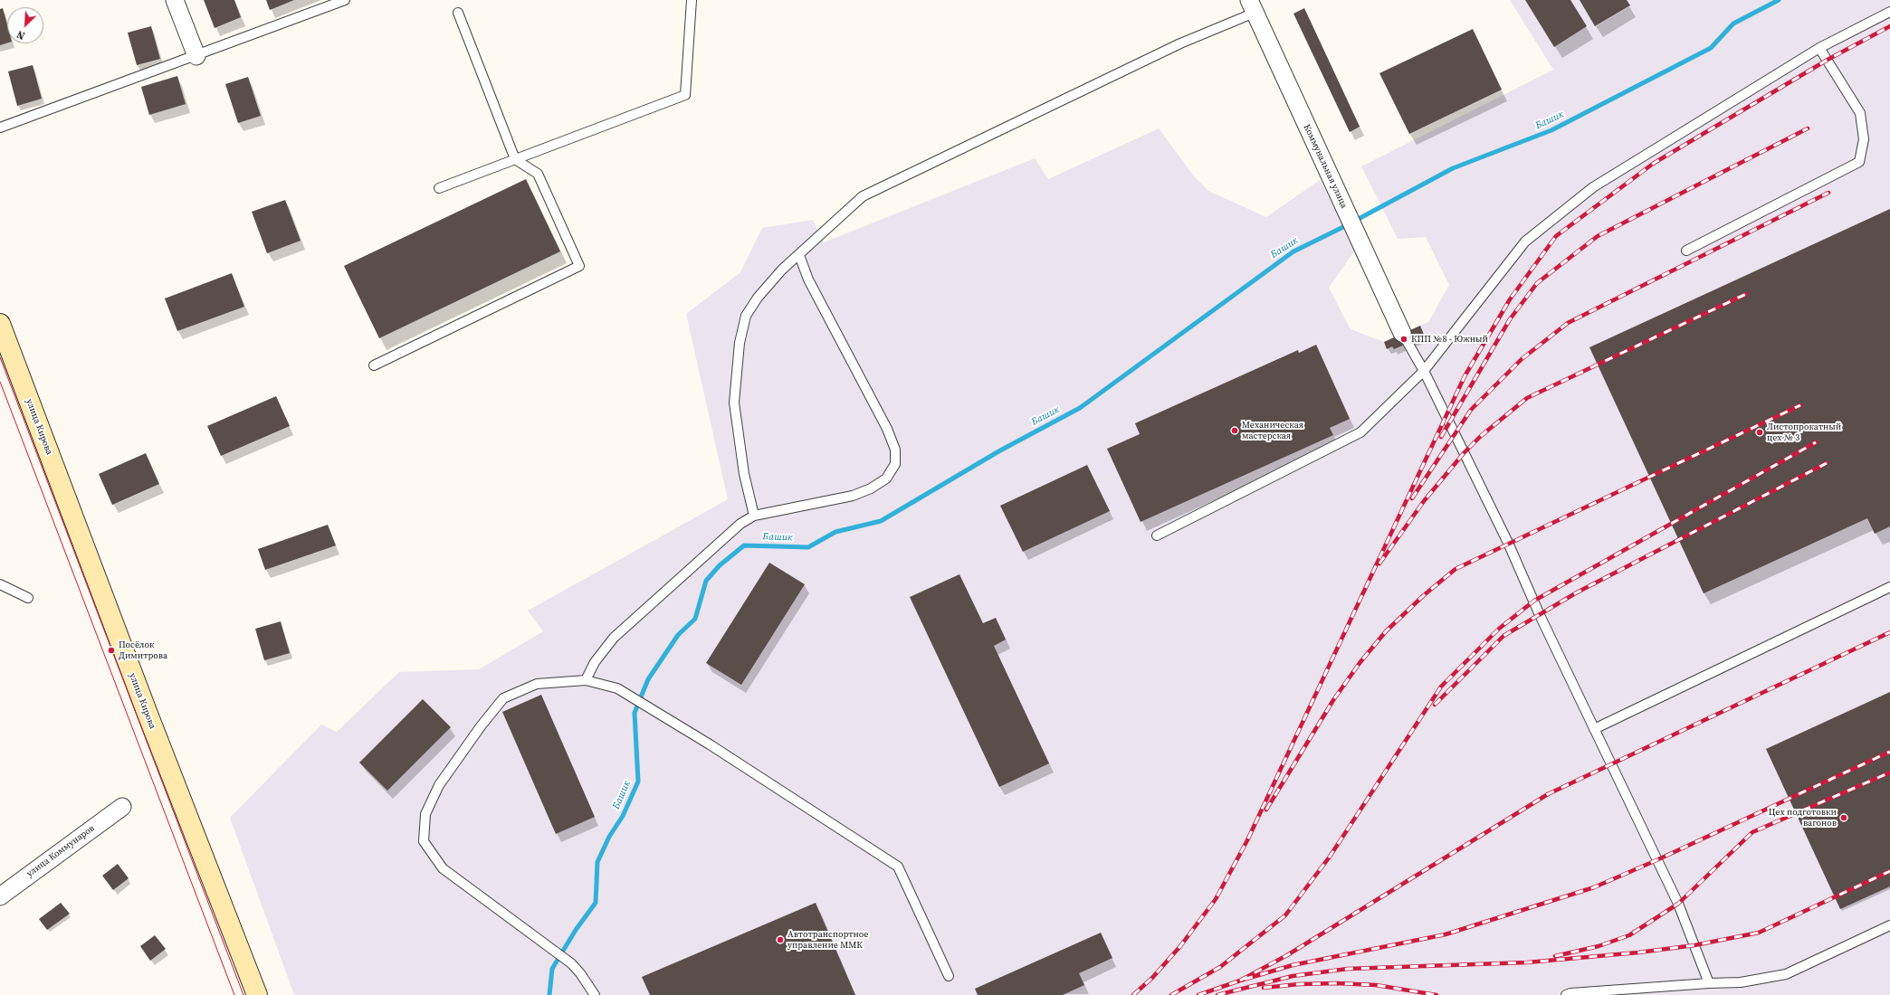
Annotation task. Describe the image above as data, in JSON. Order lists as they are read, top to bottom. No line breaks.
{"streets":{"main road":["улица Кирова"],"street":["Коммунальная улица","улица Коммунаров"]},"water":["Башик"],"places":["КПП №8 - Южный","Механическая мастерская","Листопрокатный цех № 3","Посёлок Димитрова","Цех подготовки вагонов","Автотранспортное управление ММК"],"north":"bottom left"}
